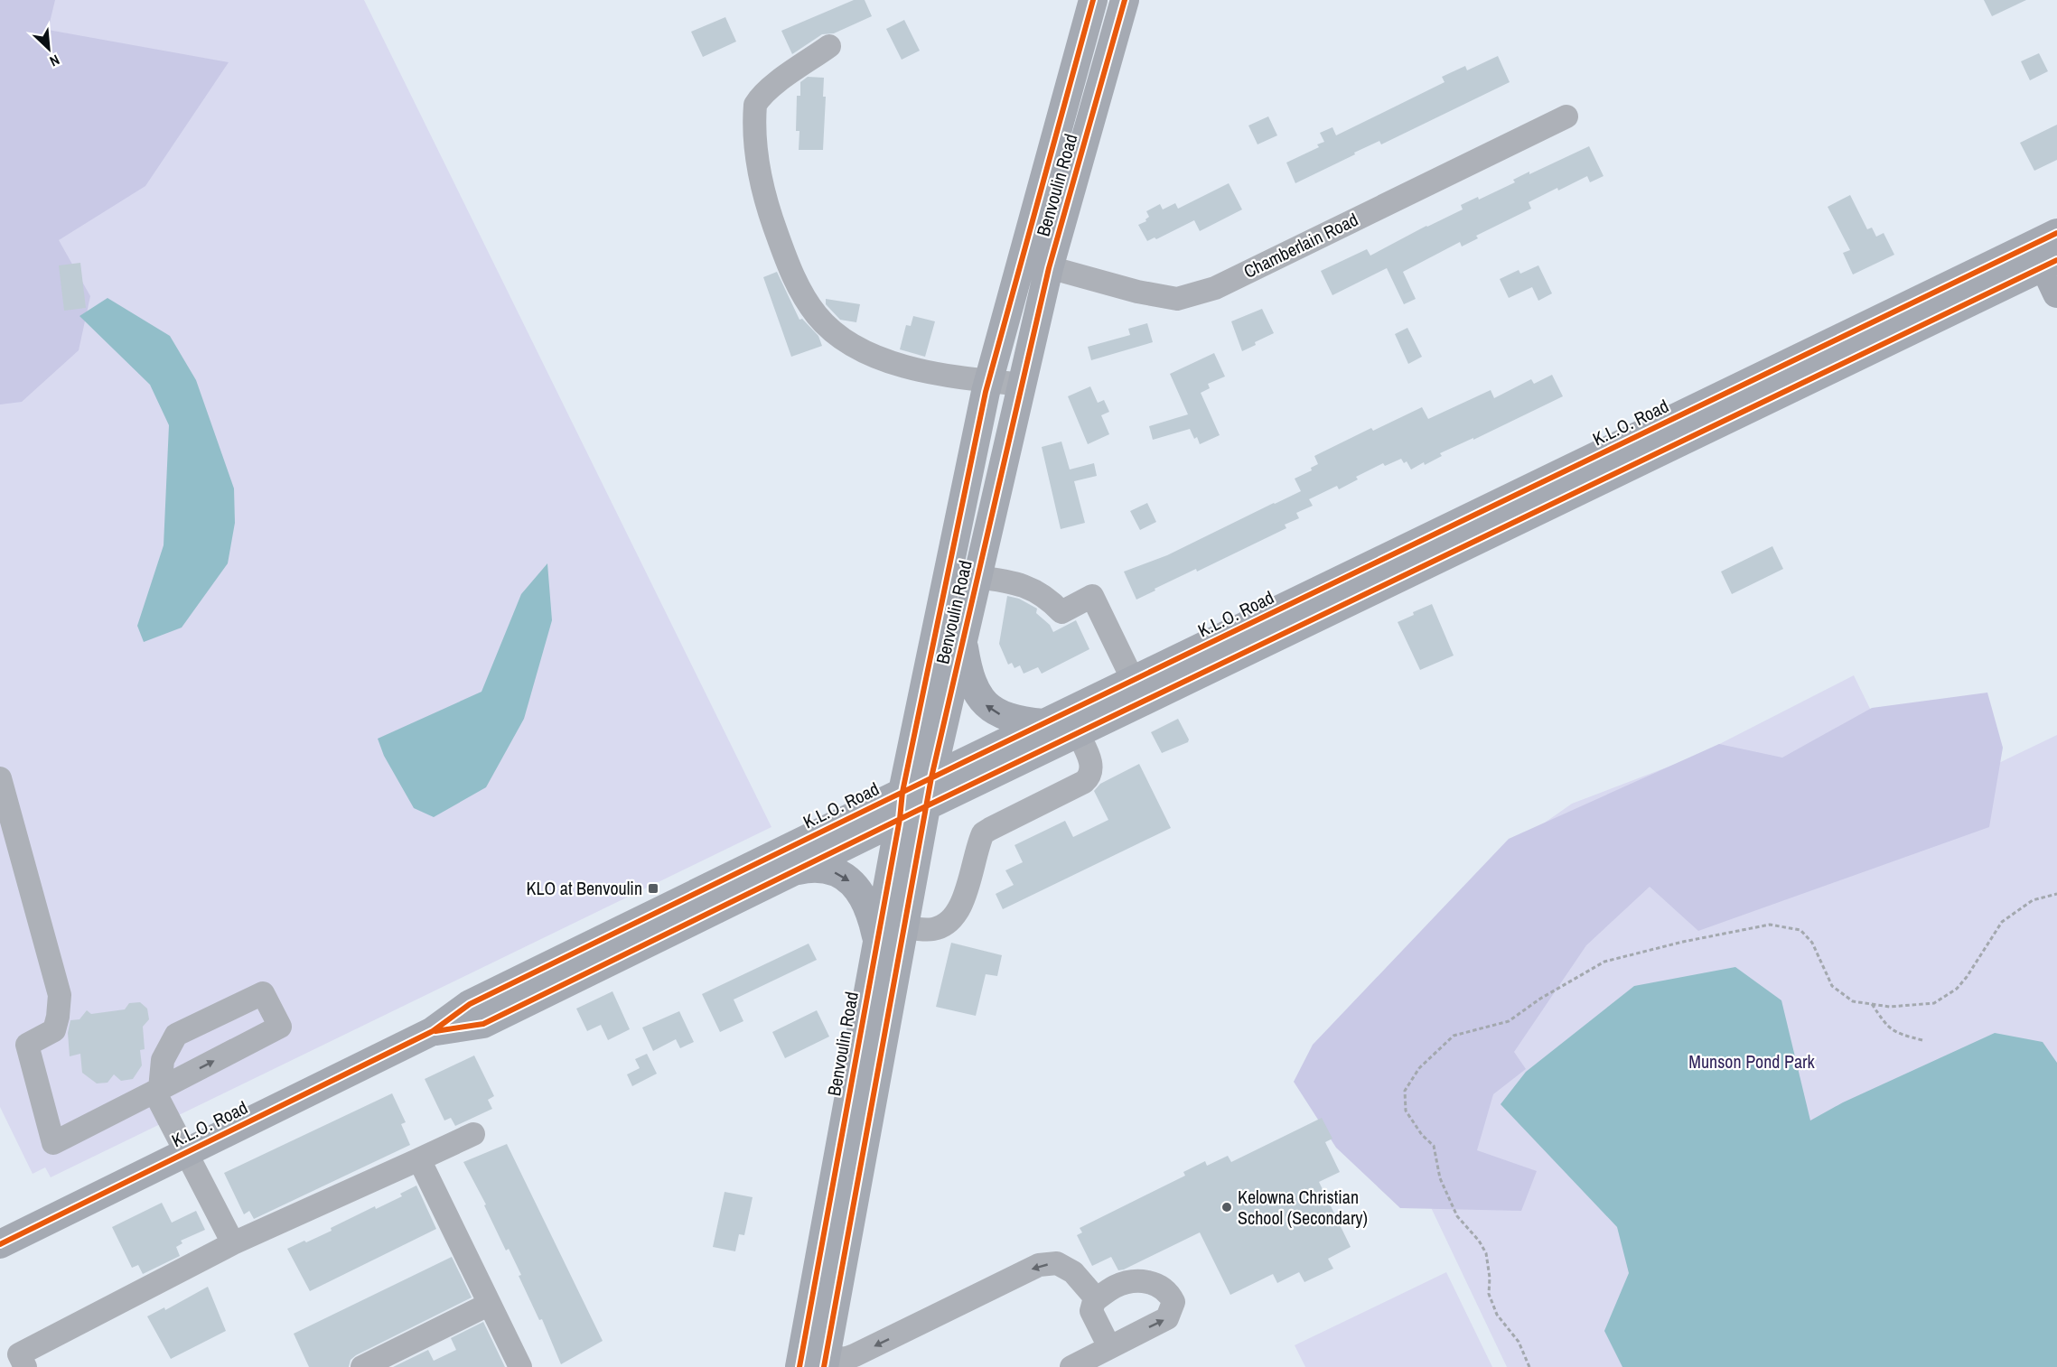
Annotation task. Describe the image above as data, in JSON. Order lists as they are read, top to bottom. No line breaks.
{"streets":{"main road":["Benvoulin Road","K.L.O. Road"],"street":["Chamberlain Road"]},"crossings":[["Benvoulin Road","Chamberlain Road"],["Benvoulin Road","K.L.O. Road"]],"parks":["Munson Pond Park"],"places":{"transit":["KLO at Benvoulin"],"other":["Kelowna Christian School (Secondary)"]},"north":"bottom right"}
